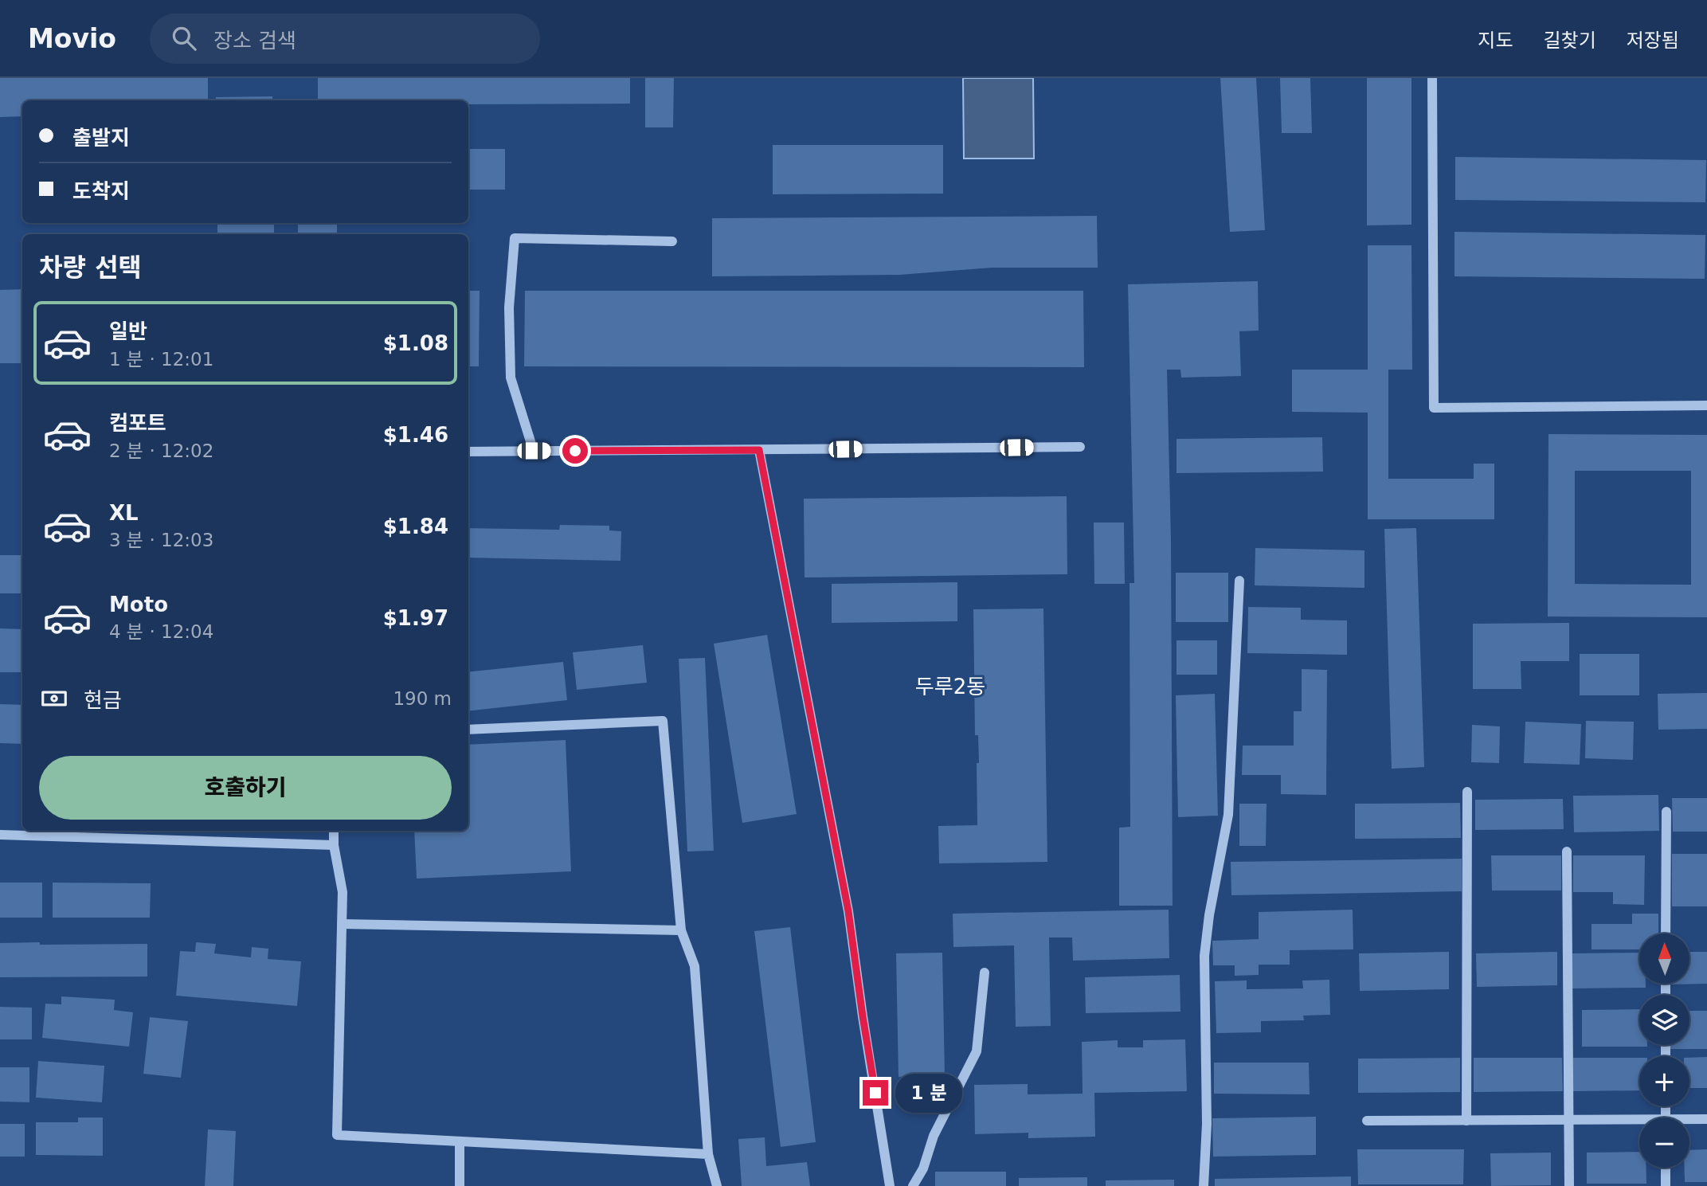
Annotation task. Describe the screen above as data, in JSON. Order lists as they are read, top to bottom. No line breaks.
{"districts":["두루2동"],"north":"top","page":{"header":"Movio","search":"장소 검색","nav":["지도","길찾기","저장됨"],"banner":["출발지","도착지"],"heading":"차량 선택","list":[{"name":"일반","note":"1 분 · 12:01","value":"$1.08"},{"name":"컴포트","note":"2 분 · 12:02","value":"$1.46"},{"name":"XL","note":"3 분 · 12:03","value":"$1.84"},{"name":"Moto","note":"4 분 · 12:04","value":"$1.97"}],"pay":["현금","190 m"],"buttons":"호출하기","map_buttons":["+","−"],"bubble":"1 분"}}
